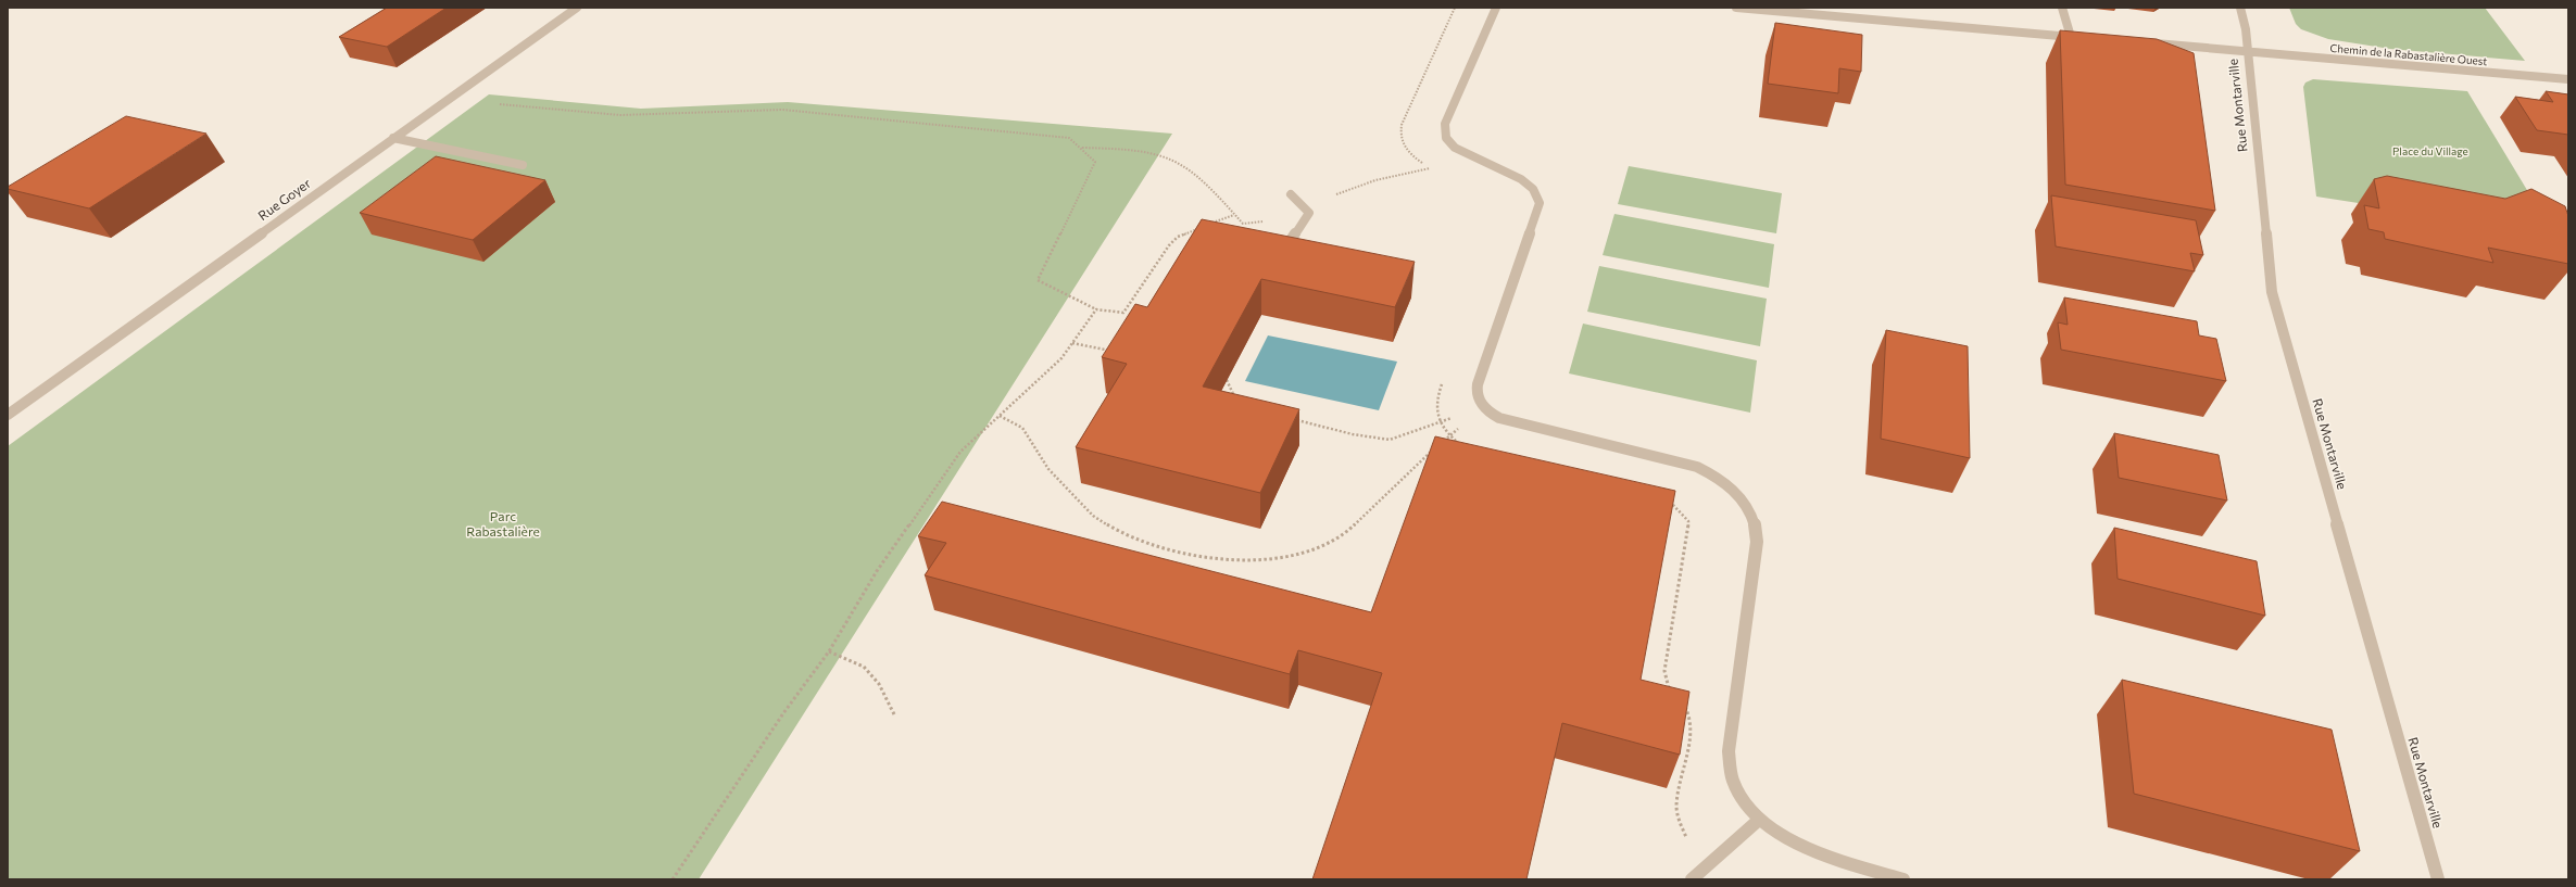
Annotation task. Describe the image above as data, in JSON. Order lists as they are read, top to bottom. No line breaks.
{"streets":{"street":["Chemin de la Rabastalière Ouest","Rue Montarville","Rue Goyer"]},"crossings":[["Chemin de la Rabastalière Ouest","Rue Montarville"]],"parks":["Place du Village","Parc Rabastalière"]}
